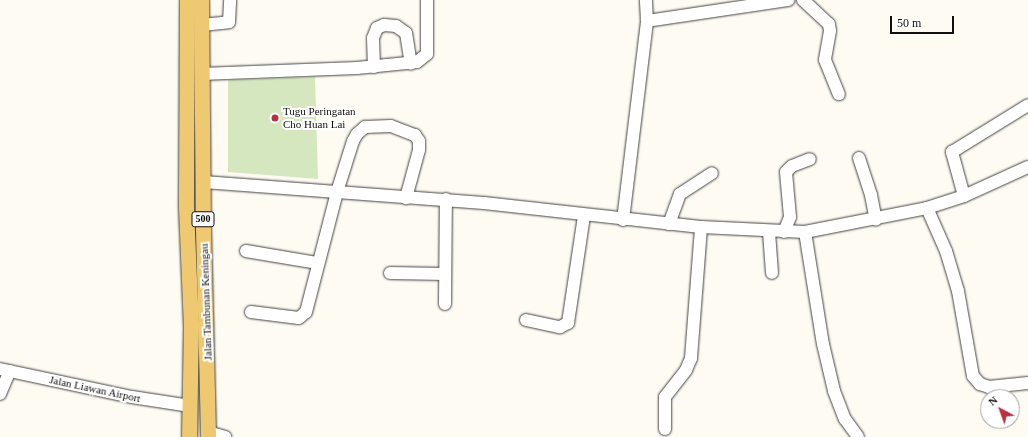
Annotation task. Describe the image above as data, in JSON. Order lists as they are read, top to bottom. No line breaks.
{"streets":{"main road":["500","Jalan Tambunan Keningau"],"street":["Jalan Liawan Airport"]},"crossings":[["Jalan Tambunan Keningau","Jalan Liawan Airport"]],"places":["Tugu Peringatan Cho Huan Lai"],"scale_bar":"50 m","north":"top left"}
